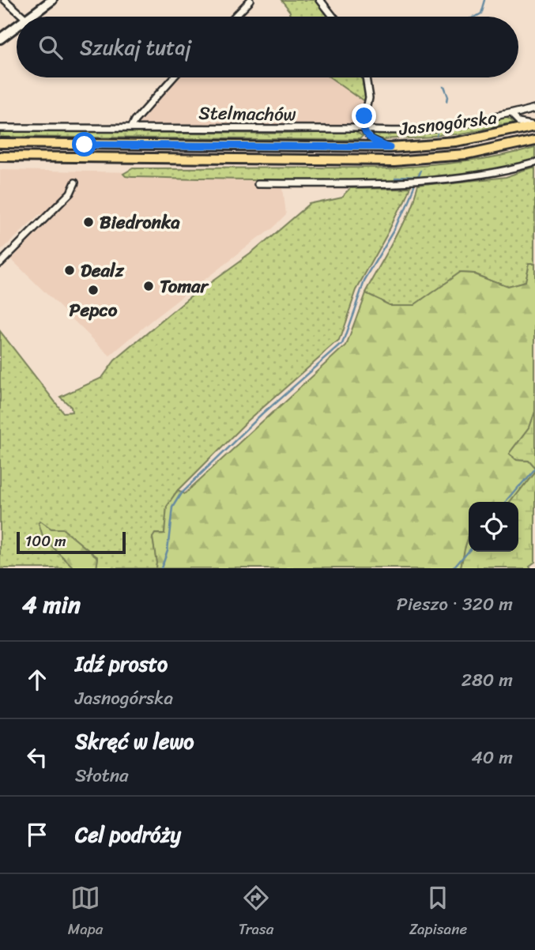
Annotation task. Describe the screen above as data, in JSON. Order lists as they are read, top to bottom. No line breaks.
{"streets":{"main road":["Jasnogórska"],"street":["Stelmachów"]},"places":["Biedronka","Dealz","Tomar","Pepco"],"scale_bar":"100 m","page":{"search":"Szukaj tutaj","scale":"100 m","heading":["4 min","Pieszo · 320 m"],"list":[["Idź prosto","Jasnogórska","280 m"],["Skręć w lewo","Słotna","40 m"],"Cel podróży"],"nav":["Mapa","Trasa","Zapisane"]}}
